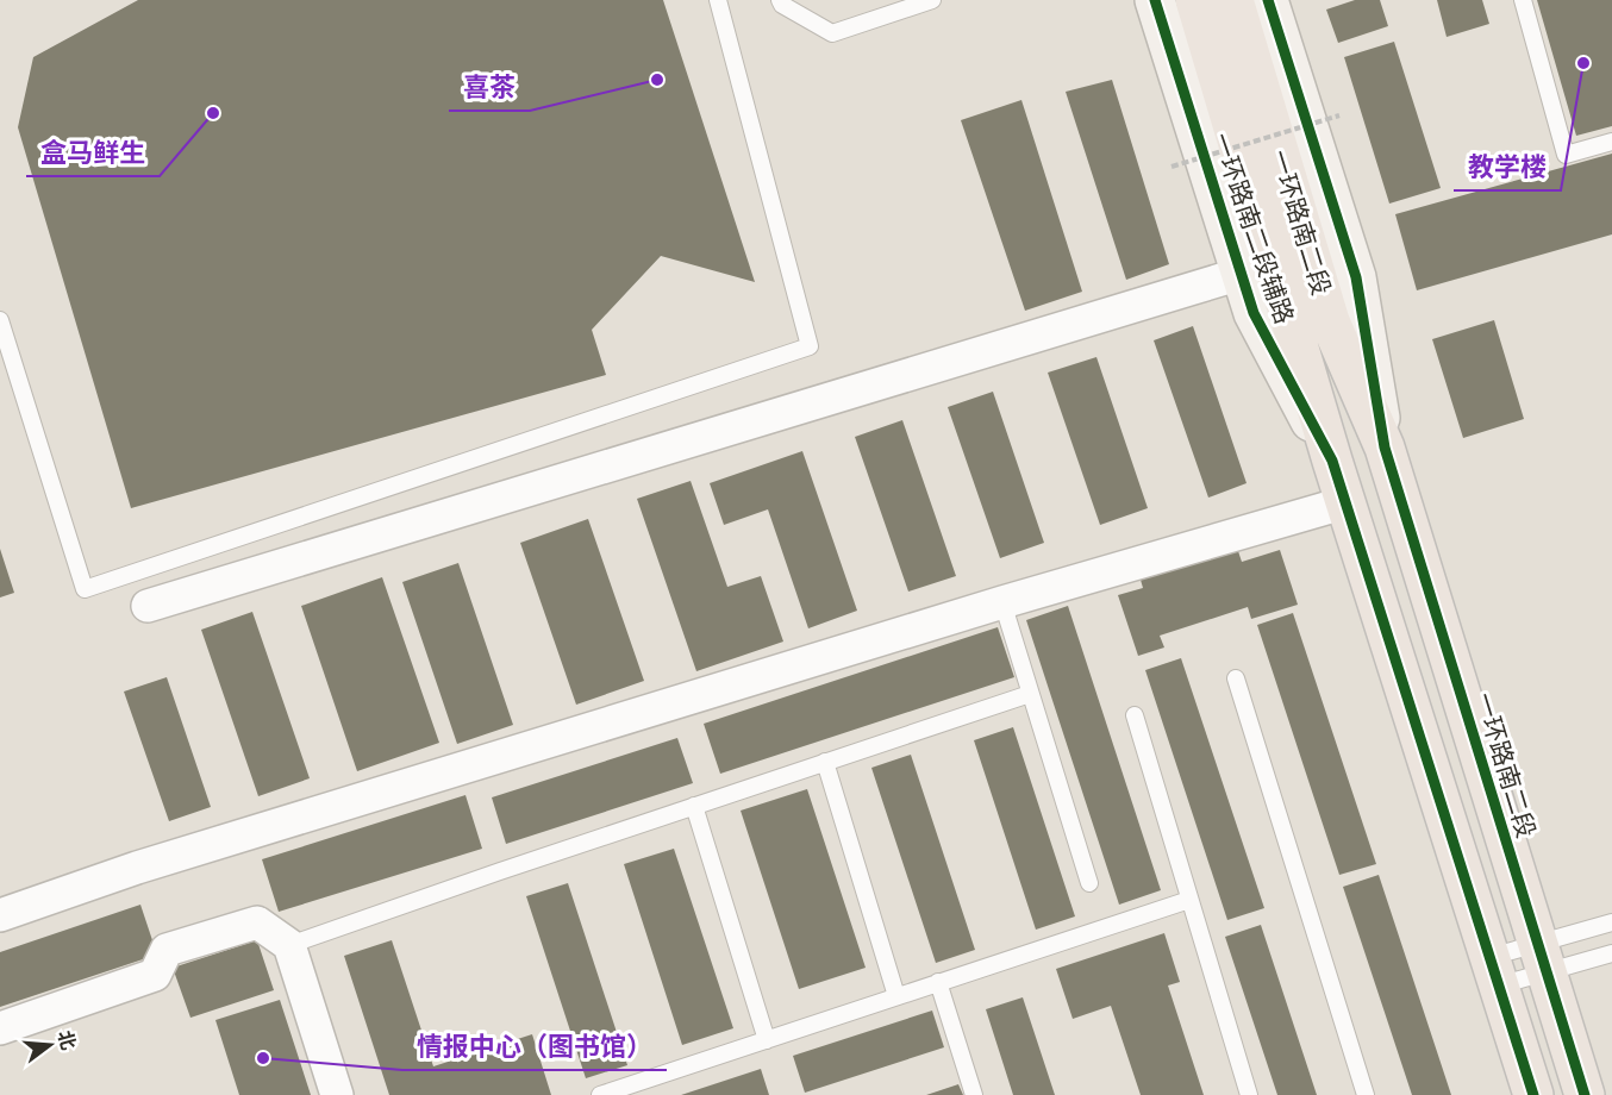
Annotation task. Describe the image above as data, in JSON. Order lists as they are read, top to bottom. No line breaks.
{"streets":{"main road":["一环路南二段","一环路南二段辅路"]},"crossings":[["一环路南二段","一环路南二段辅路"]],"places":["教学楼","喜茶","盒马鲜生","情报中心（图书馆）"],"north":"right"}
